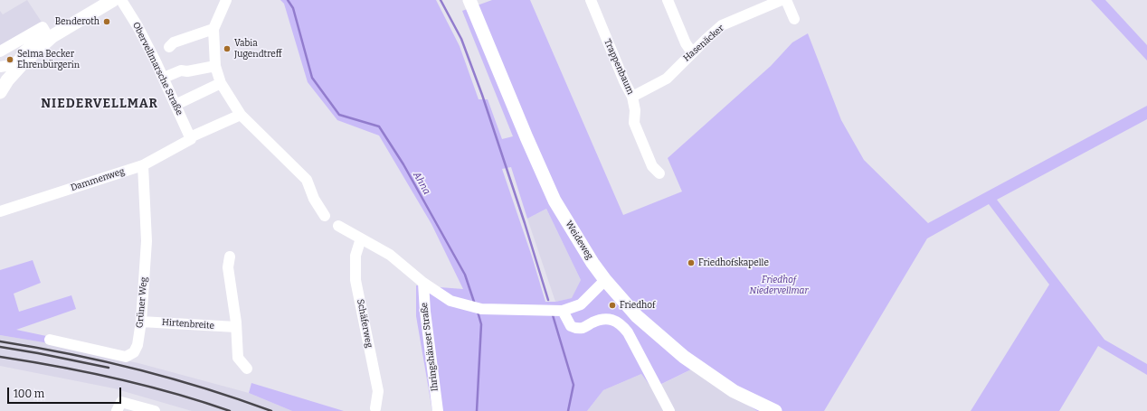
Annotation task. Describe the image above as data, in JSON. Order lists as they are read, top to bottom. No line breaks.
{"streets":{"main road":["Weideweg"],"street":["Hasenäcker","Trappenbaum","Obervellmarsche Straße","Dammenweg","Grüner Weg","Schäferweg","Hirtenbreite","Ihringshäuser Straße"]},"crossings":[["Hasenäcker","Trappenbaum"],["Obervellmarsche Straße","Dammenweg"],["Dammenweg","Grüner Weg"],["Weideweg","Ihringshäuser Straße"],["Grüner Weg","Hirtenbreite"],["Schäferweg","Ihringshäuser Straße"]],"districts":["NIEDERVELLMAR"],"water":["Ahna"],"parks":["Friedhof Niedervellmar"],"places":["Benderoth","Vabia Jugendtreff","Selma Becker Ehrenbürgerin","Friedhofskapelle","Friedhof"],"scale_bar":"100 m"}
